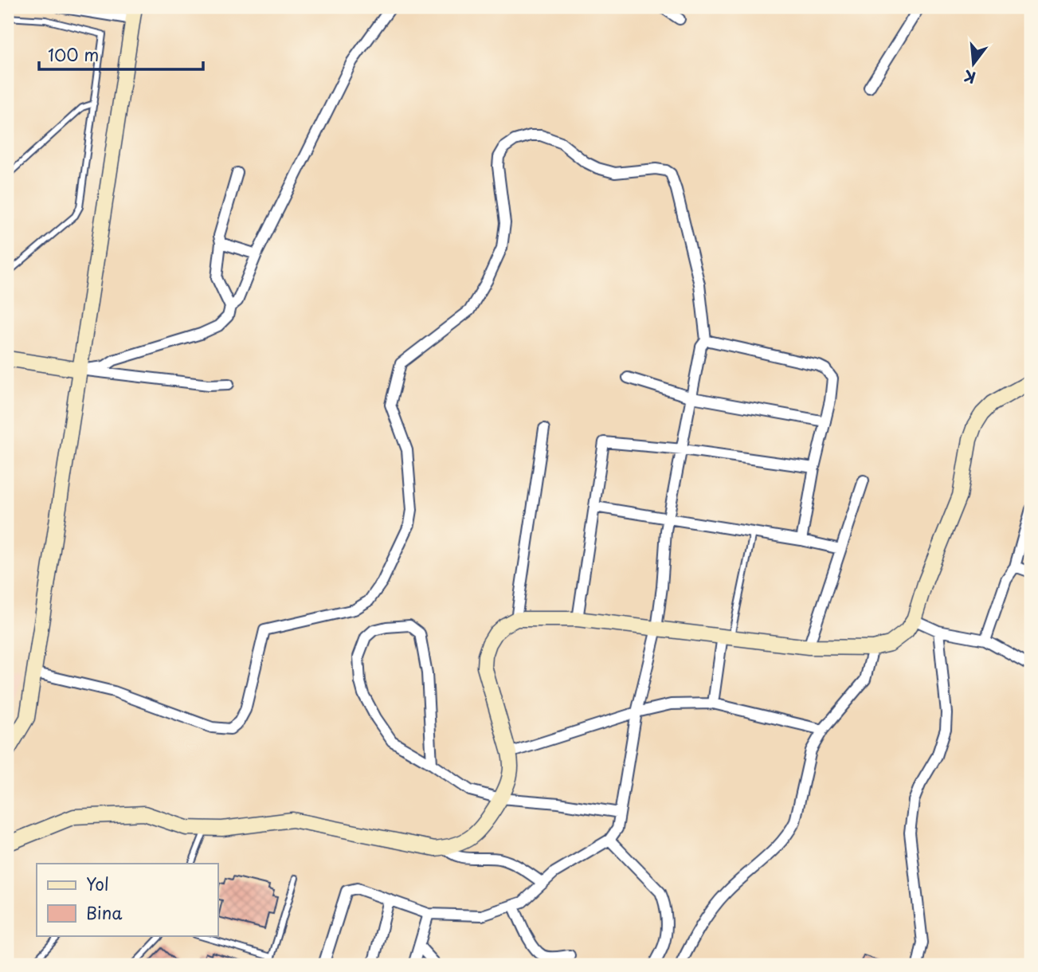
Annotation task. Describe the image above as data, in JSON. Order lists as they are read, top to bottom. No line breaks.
{"legend":["Yol","Bina"],"scale_bar":"100 m","north":"bottom"}
